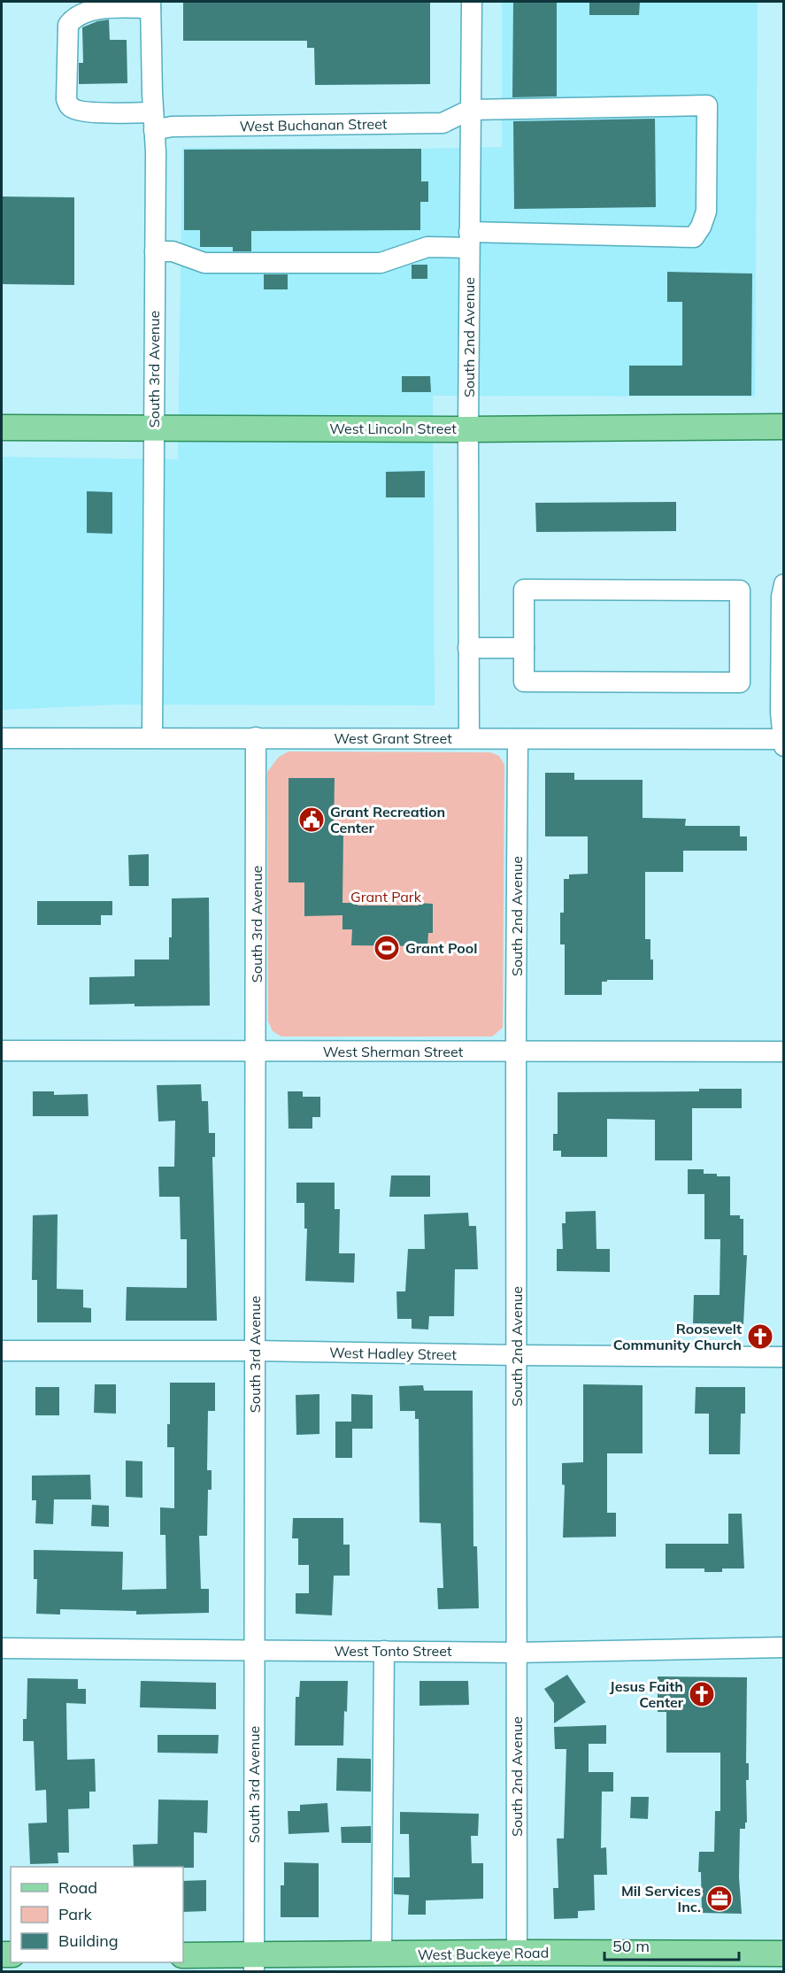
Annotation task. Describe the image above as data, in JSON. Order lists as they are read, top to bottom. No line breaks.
{"streets":{"main road":["West Lincoln Street","West Buckeye Road"],"street":["West Buchanan Street","South 2nd Avenue","South 3rd Avenue","West Grant Street","West Sherman Street","West Hadley Street","West Tonto Street"]},"crossings":[["West Buchanan Street","South 2nd Avenue"],["West Buchanan Street","South 3rd Avenue"],["South 2nd Avenue","West Lincoln Street"],["South 2nd Avenue","West Grant Street"],["South 2nd Avenue","West Sherman Street"],["South 2nd Avenue","West Hadley Street"],["South 2nd Avenue","West Tonto Street"],["South 2nd Avenue","West Buckeye Road"],["South 3rd Avenue","West Lincoln Street"],["South 3rd Avenue","West Grant Street"],["South 3rd Avenue","West Sherman Street"],["South 3rd Avenue","West Hadley Street"],["South 3rd Avenue","West Tonto Street"],["South 3rd Avenue","West Buckeye Road"]],"parks":["Grant Park"],"places":{"public building":["Grant Recreation Center"],"sports":["Grant Pool"],"church":["Roosevelt Community Church","Jesus Faith Center"],"office":["Mil Services Inc."]},"legend":["Road","Park","Building"],"scale_bar":"50 m"}
